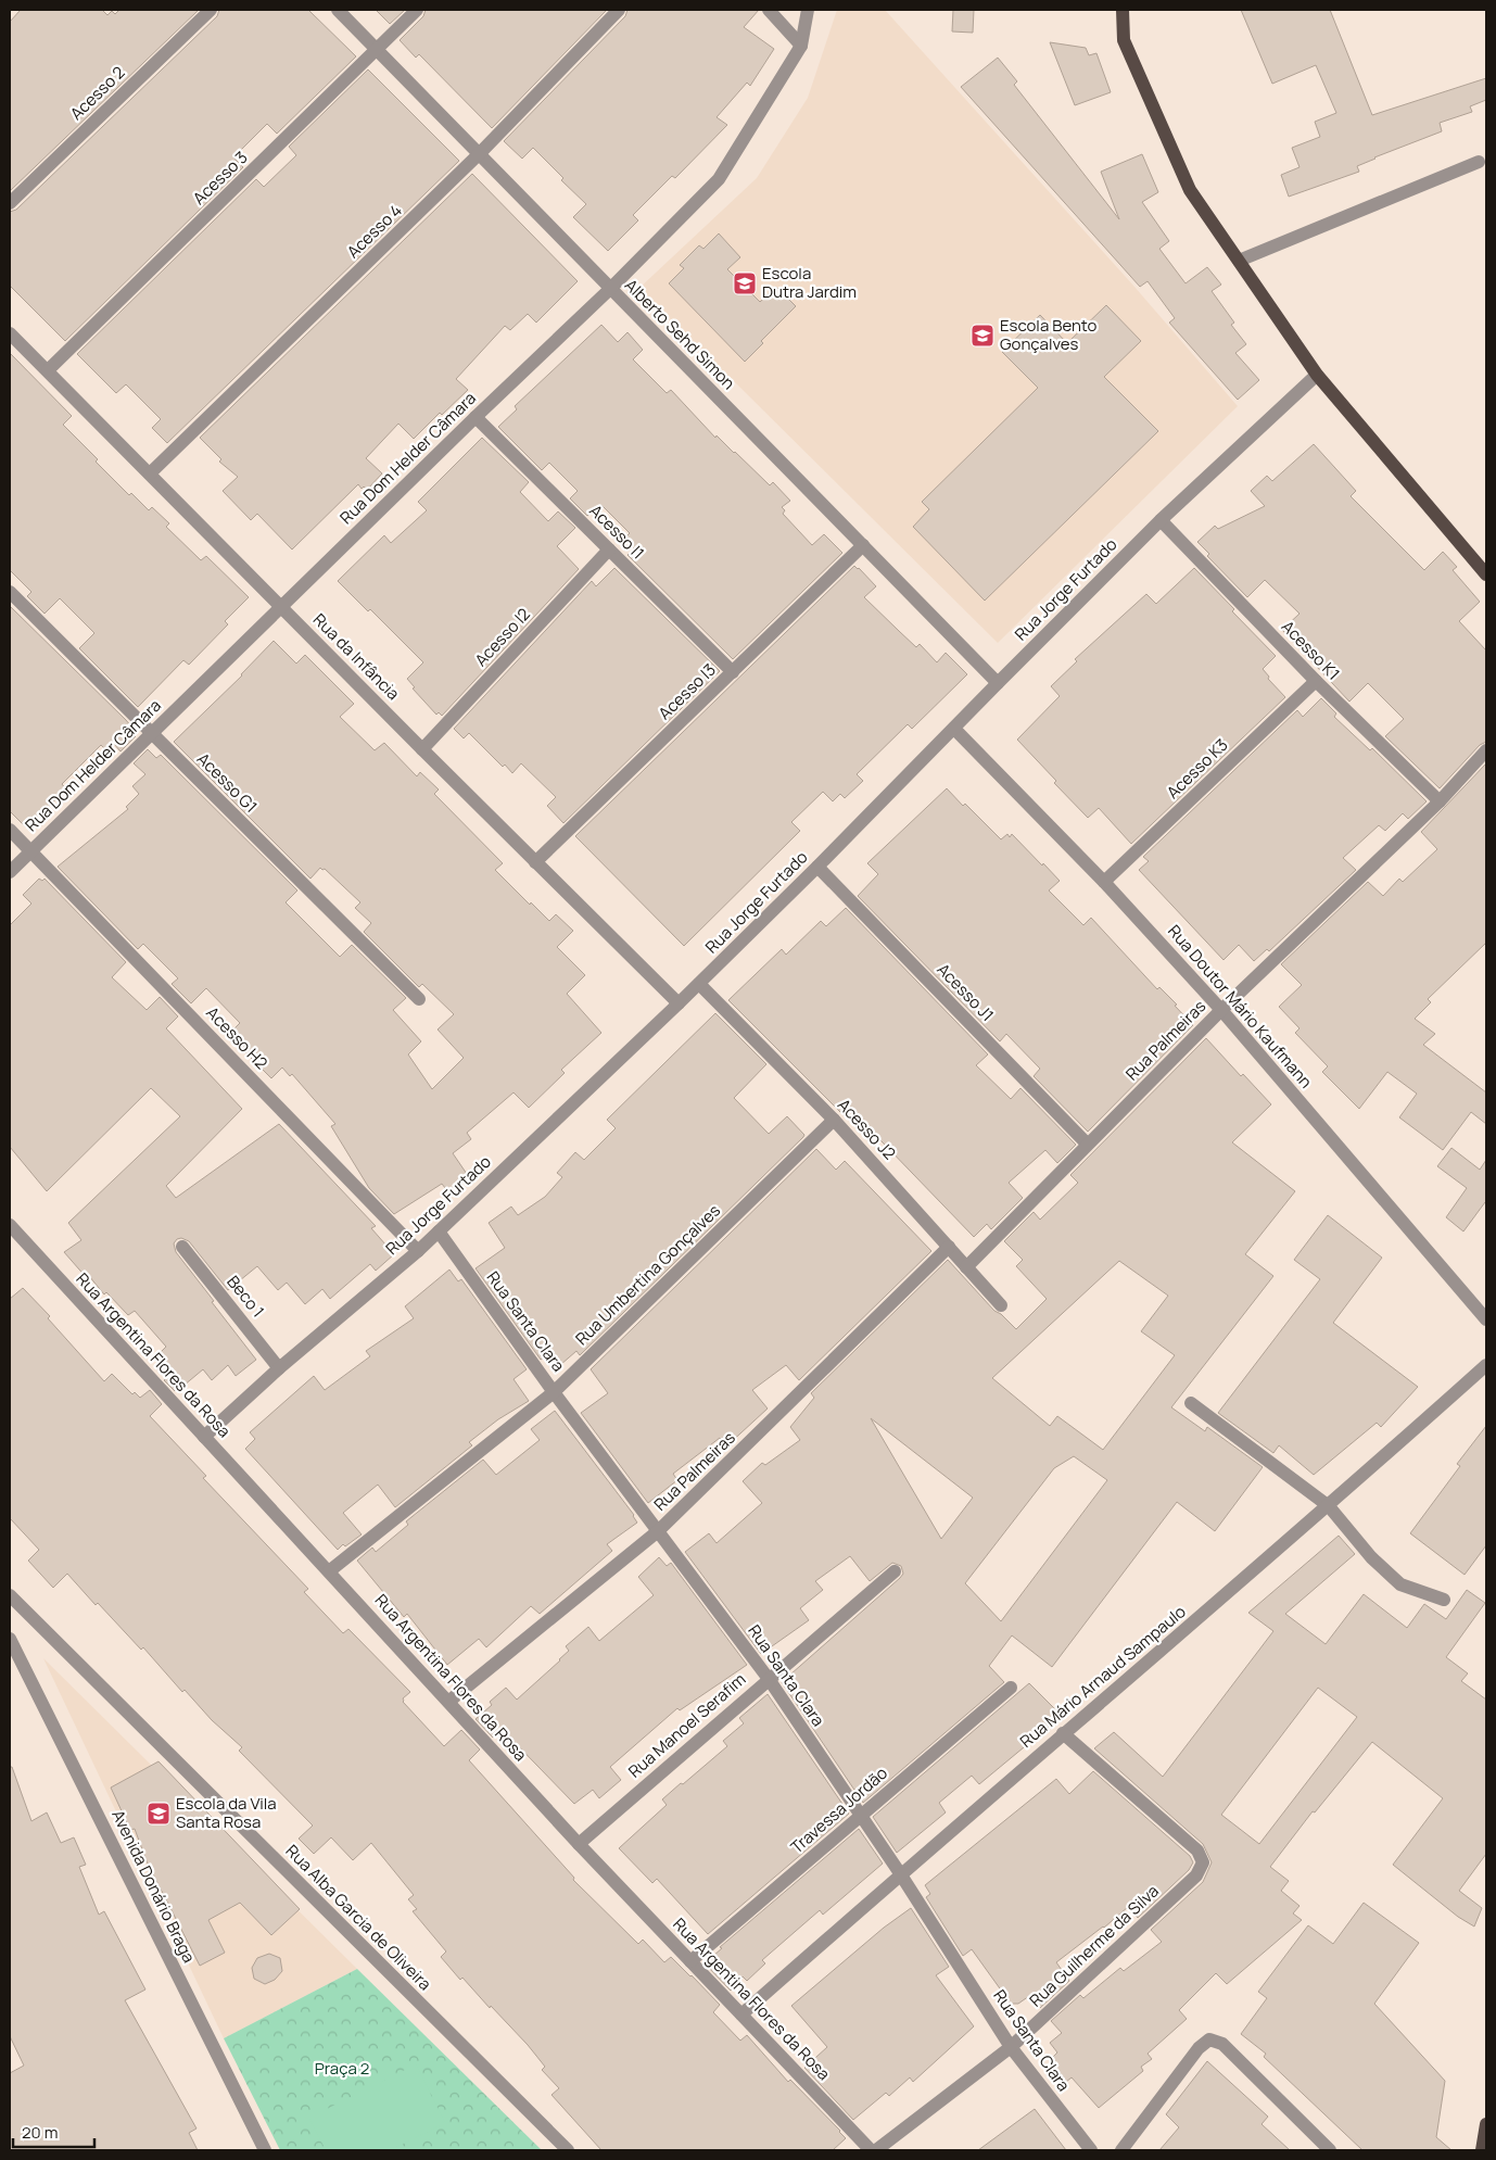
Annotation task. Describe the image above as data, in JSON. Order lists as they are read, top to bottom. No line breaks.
{"streets":{"street":["Acesso 2","Acesso 3","Acesso 4","Alberto Sehd Simon","Rua Dom Helder Câmara","Acesso I1","Rua Jorge Furtado","Acesso I2","Acesso K1","Rua da Infância","Acesso I3","Acesso K3","Acesso G1","Acesso J1","Rua Doutor Mário Kaufmann","Acesso H2","Rua Palmeiras","Acesso J2","Rua Umbertina Gonçalves","Beco 1","Rua Santa Clara","Rua Argentina Flores da Rosa","Rua Mário Arnaud Sampaulo","Rua Manoel Serafim","Travessa Jordão","Avenida Donário Braga","Rua Alba Garcia de Oliveira","Rua Guilherme da Silva"]},"crossings":[["Acesso 3","Alberto Sehd Simon"],["Acesso 3","Rua da Infância"],["Acesso 4","Alberto Sehd Simon"],["Acesso 4","Rua da Infância"],["Alberto Sehd Simon","Rua Dom Helder Câmara"],["Alberto Sehd Simon","Rua Jorge Furtado"],["Alberto Sehd Simon","Acesso I3"],["Rua Dom Helder Câmara","Acesso I1"],["Rua Dom Helder Câmara","Rua da Infância"],["Rua Dom Helder Câmara","Acesso G1"],["Rua Dom Helder Câmara","Acesso H2"],["Acesso I1","Acesso I2"],["Acesso I1","Acesso I3"],["Rua Jorge Furtado","Acesso K1"],["Rua Jorge Furtado","Rua da Infância"],["Rua Jorge Furtado","Acesso J1"],["Rua Jorge Furtado","Rua Doutor Mário Kaufmann"],["Rua Jorge Furtado","Acesso H2"],["Rua Jorge Furtado","Acesso J2"],["Rua Jorge Furtado","Beco 1"],["Rua Jorge Furtado","Rua Santa Clara"],["Rua Jorge Furtado","Rua Argentina Flores da Rosa"],["Acesso I2","Rua da Infância"],["Acesso K1","Acesso K3"],["Acesso K1","Rua Palmeiras"],["Rua da Infância","Acesso I3"],["Acesso K3","Rua Doutor Mário Kaufmann"],["Acesso J1","Rua Palmeiras"],["Rua Doutor Mário Kaufmann","Rua Palmeiras"],["Rua Palmeiras","Acesso J2"],["Rua Palmeiras","Rua Santa Clara"],["Rua Palmeiras","Rua Argentina Flores da Rosa"],["Acesso J2","Rua Umbertina Gonçalves"],["Rua Umbertina Gonçalves","Rua Santa Clara"],["Rua Umbertina Gonçalves","Rua Argentina Flores da Rosa"],["Rua Santa Clara","Rua Mário Arnaud Sampaulo"],["Rua Santa Clara","Rua Manoel Serafim"],["Rua Santa Clara","Travessa Jordão"],["Rua Santa Clara","Rua Guilherme da Silva"],["Rua Argentina Flores da Rosa","Rua Mário Arnaud Sampaulo"],["Rua Argentina Flores da Rosa","Rua Manoel Serafim"],["Rua Argentina Flores da Rosa","Travessa Jordão"],["Rua Mário Arnaud Sampaulo","Rua Guilherme da Silva"]],"parks":["Praça 2"],"places":{"school or university":["Escola Dutra Jardim","Escola Bento Gonçalves","Escola da Vila Santa Rosa"]},"scale_bar":"20 m"}
